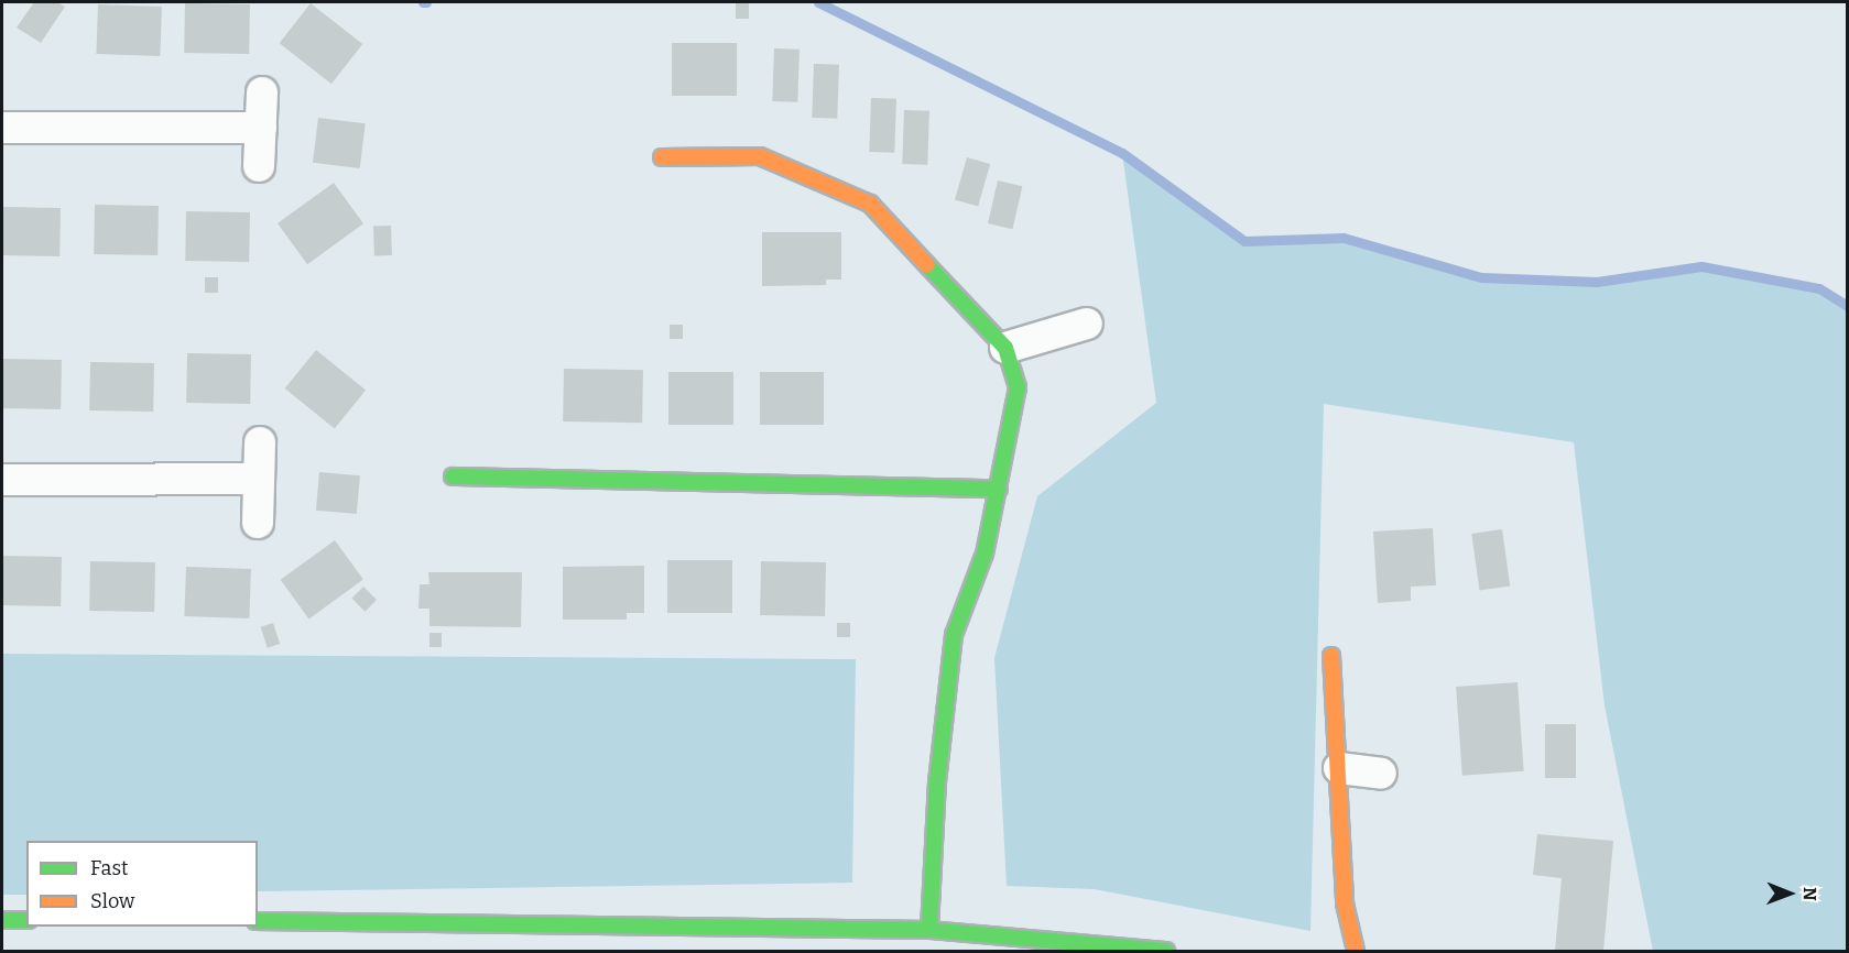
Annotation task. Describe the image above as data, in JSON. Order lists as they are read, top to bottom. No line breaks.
{"legend":["Fast","Slow"],"north":"right"}
